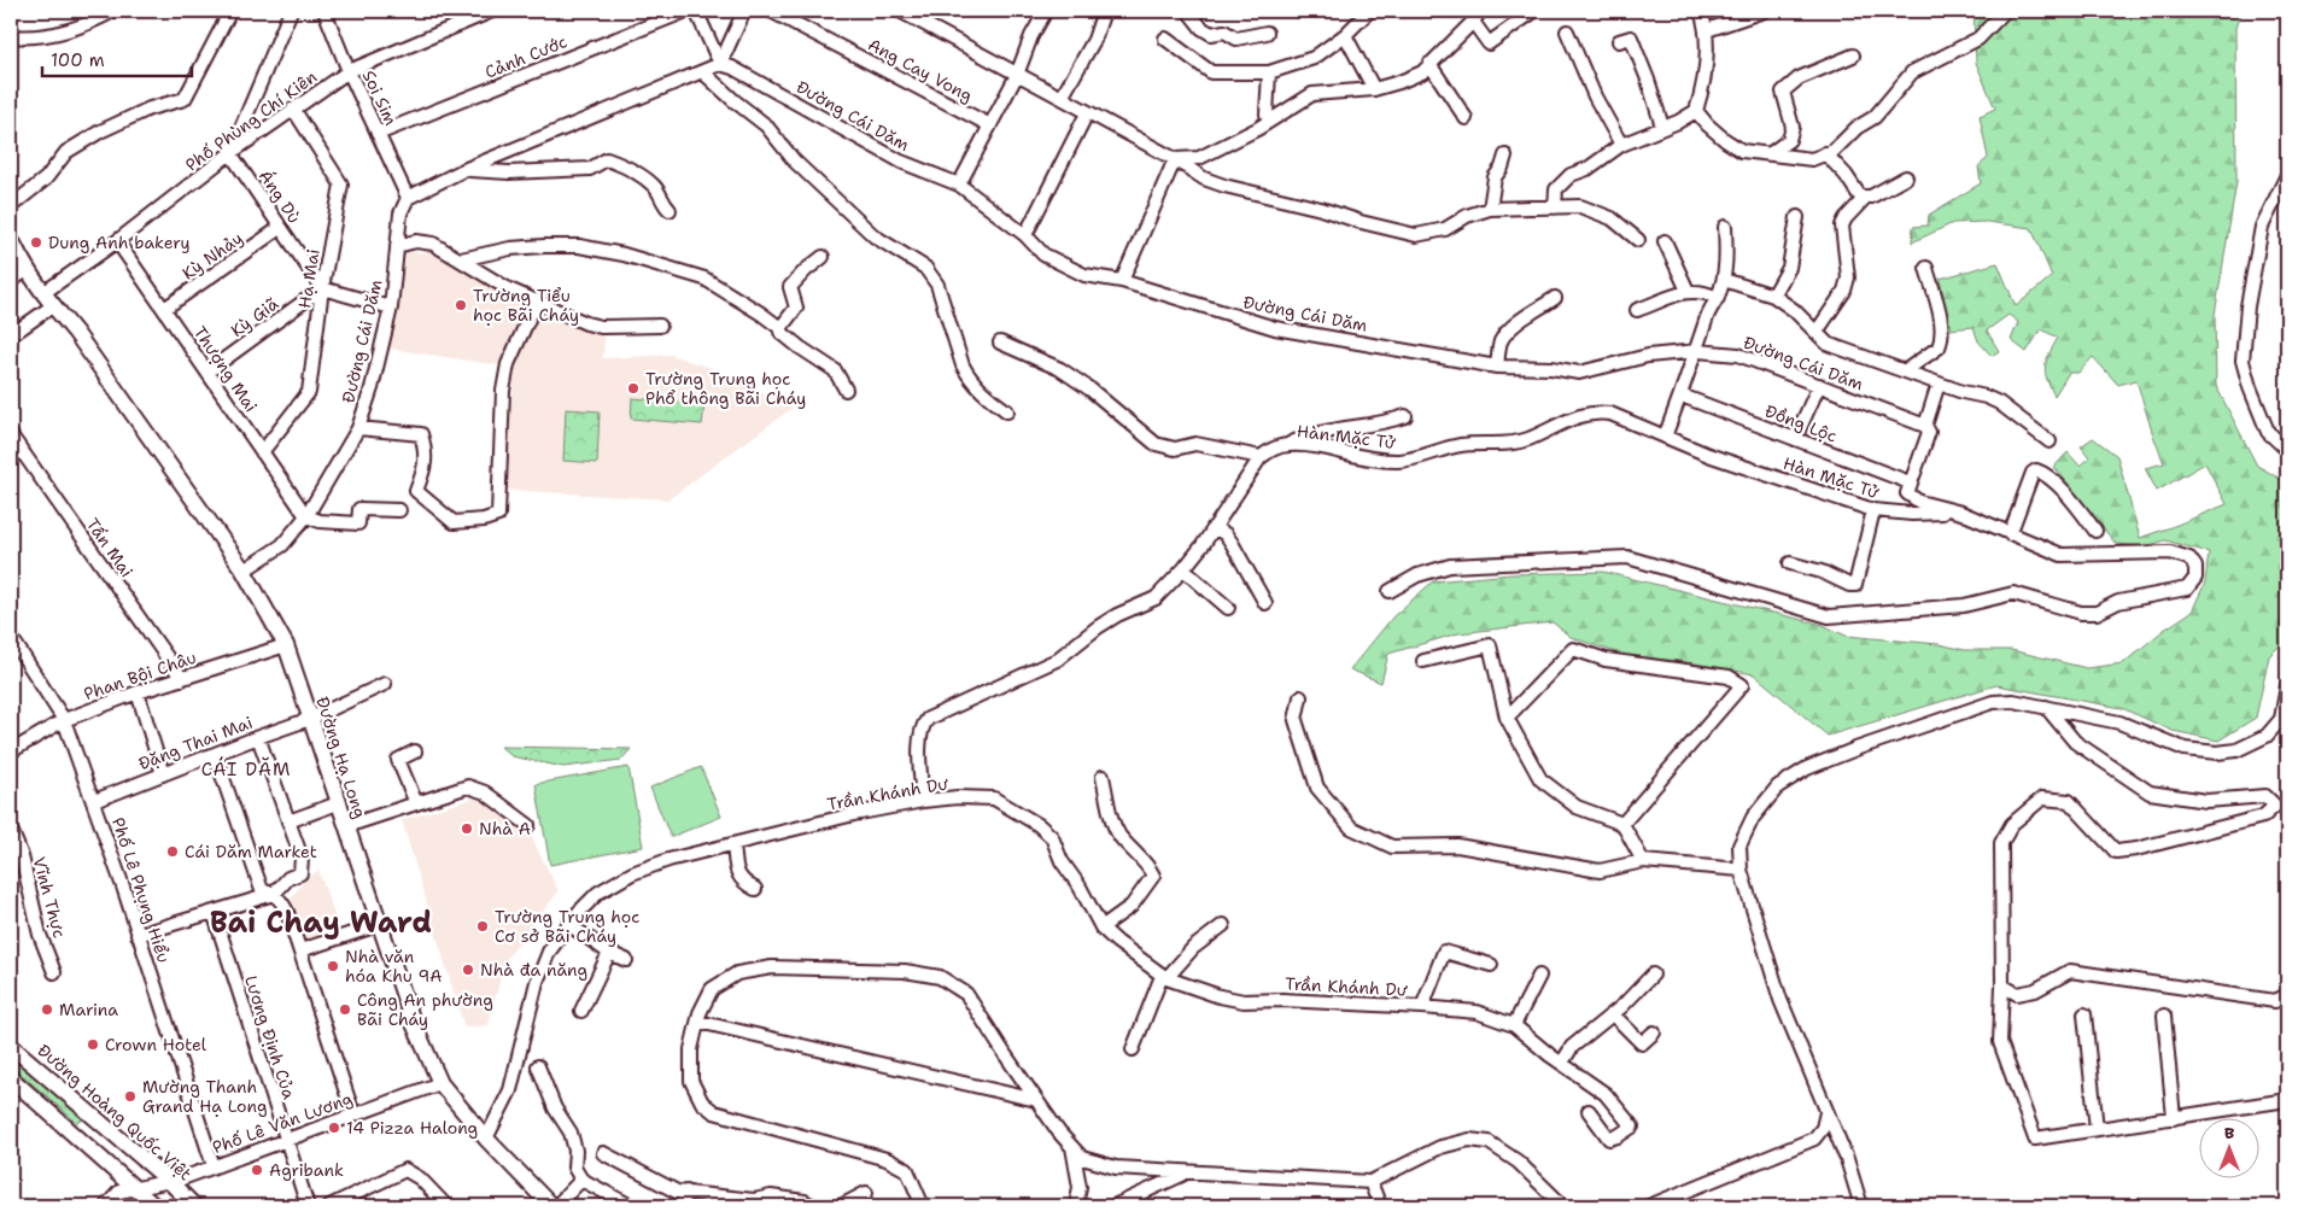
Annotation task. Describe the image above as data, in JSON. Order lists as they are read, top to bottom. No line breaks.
{"streets":{"main road":["Đường Hạ Long","Đường Hoàng Quốc Việt"],"street":["Cảnh Cước","Ang Cay Vong","Soi Sim","Đường Cái Dăm","Phố Phùng Chí Kiên","Áng Dù","Kỳ Nhảy","Hạ Mai","Kỳ Giã","Thượng Mai","Đồng Lộc","Hàn Mặc Tử","Tấn Mai","Phan Bội Châu","Đặng Thai Mai","Trần Khánh Dư","Phố Lê Phụng Hiểu","Vĩnh Thực","Lương Định Của","Phố Lê Văn Lương"]},"crossings":[["Cảnh Cước","Soi Sim"],["Soi Sim","Đường Cái Dăm"],["Soi Sim","Phố Phùng Chí Kiên"],["Đường Cái Dăm","Thượng Mai"],["Đường Cái Dăm","Đường Hạ Long"],["Phố Phùng Chí Kiên","Áng Dù"],["Phố Phùng Chí Kiên","Hạ Mai"],["Phố Phùng Chí Kiên","Thượng Mai"],["Phố Phùng Chí Kiên","Đường Hạ Long"],["Áng Dù","Kỳ Nhảy"],["Áng Dù","Hạ Mai"],["Áng Dù","Kỳ Giã"],["Kỳ Nhảy","Thượng Mai"],["Hạ Mai","Kỳ Giã"],["Hạ Mai","Thượng Mai"],["Kỳ Giã","Thượng Mai"],["Hàn Mặc Tử","Trần Khánh Dư"],["Tấn Mai","Phan Bội Châu"],["Phan Bội Châu","Đường Hạ Long"],["Phan Bội Châu","Phố Lê Phụng Hiểu"],["Đặng Thai Mai","Đường Hạ Long"],["Đặng Thai Mai","Phố Lê Phụng Hiểu"],["Đường Hạ Long","Trần Khánh Dư"],["Đường Hạ Long","Phố Lê Văn Lương"],["Phố Lê Phụng Hiểu","Phố Lê Văn Lương"],["Lương Định Của","Phố Lê Văn Lương"],["Đường Hoàng Quốc Việt","Phố Lê Văn Lương"]],"districts":["CÁI DĂM","Bai Chay Ward"],"places":["Dung Anh bakery","Trường Tiểu học Bãi Cháy","Trường Trung học Phổ thông Bãi Cháy","Nhà A","Cái Dăm Market","Trường Trung học Cơ sở Bãi Cháy","Nhà văn hóa Khu 9A","Nhà đa năng","Marina","Công An phường Bãi Cháy","Crown Hotel","Mường Thanh Grand Hạ Long","14 Pizza Halong","Agribank"],"scale_bar":"100 m","north":"top"}
